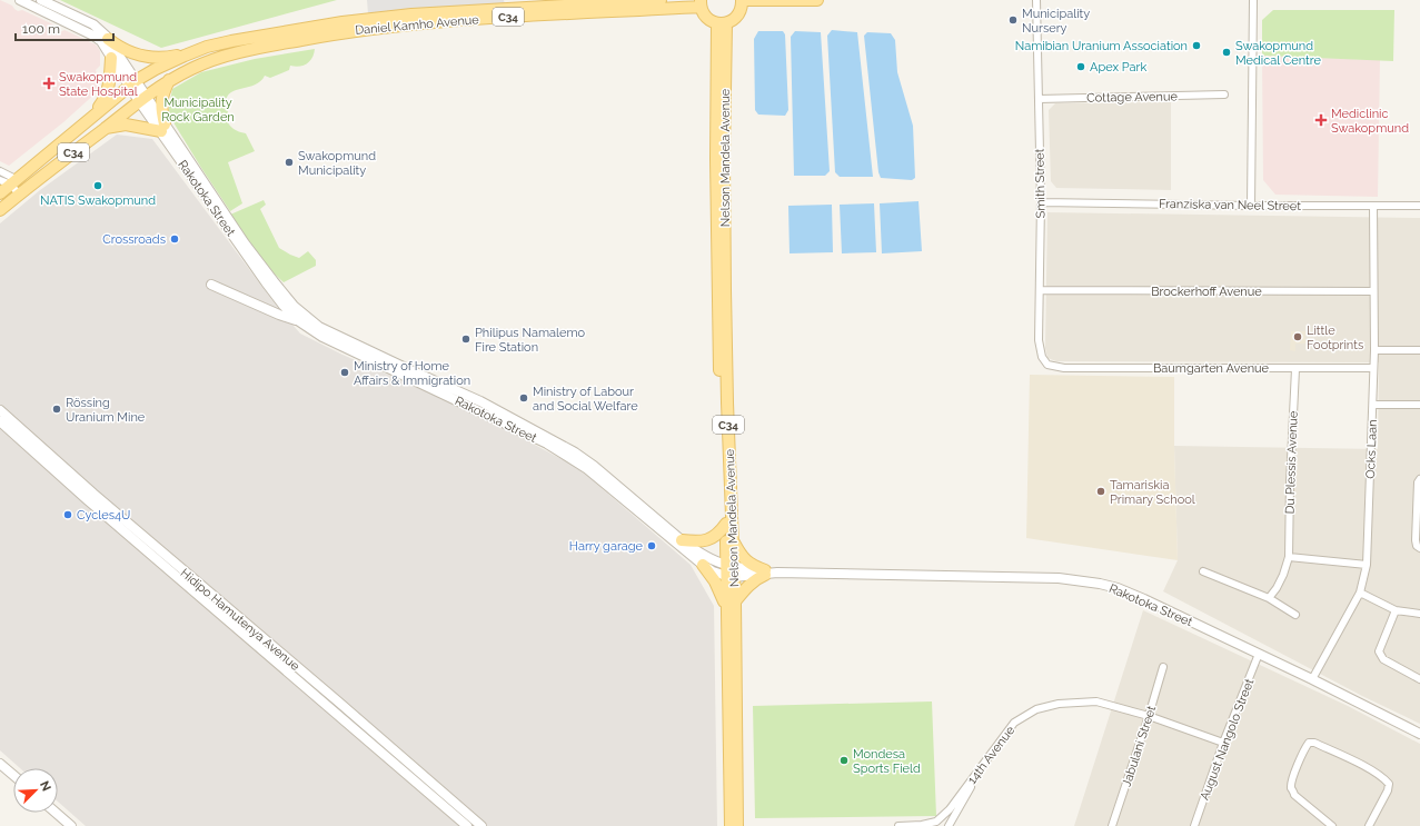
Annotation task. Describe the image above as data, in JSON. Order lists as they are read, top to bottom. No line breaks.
{"streets":{"main road":["C34","Daniel Kamho Avenue","Nelson Mandela Avenue"],"street":["Cottage Avenue","Smith Street","Rakotoka Street","Franziska van Neel Street","Brockerhoff Avenue","Baumgarten Avenue","Ocks Laan","Du Plessis Avenue","Hidipo Hamutenya Avenue","August Nangolo Street","Jabulani Street","14th Avenue"]},"crossings":[["C34","Daniel Kamho Avenue"],["C34","Rakotoka Street"],["Daniel Kamho Avenue","Nelson Mandela Avenue"],["Daniel Kamho Avenue","Rakotoka Street"],["Cottage Avenue","Smith Street"],["Nelson Mandela Avenue","Rakotoka Street"],["Smith Street","Franziska van Neel Street"],["Smith Street","Brockerhoff Avenue"],["Smith Street","Baumgarten Avenue"],["Rakotoka Street","Ocks Laan"],["Rakotoka Street","August Nangolo Street"],["Franziska van Neel Street","Ocks Laan"],["Brockerhoff Avenue","Ocks Laan"],["Baumgarten Avenue","Ocks Laan"],["Baumgarten Avenue","Du Plessis Avenue"],["August Nangolo Street","14th Avenue"],["Jabulani Street","14th Avenue"]],"parks":["Municipality Rock Garden"],"places":{"other":["Municipality Nursery","Namibian Uranium Association","Swakopmund Medical Centre","Apex Park","Swakopmund Municipality","NATIS Swakopmund","Crossroads","Little Footprints","Philipus Namalemo Fire Station","Ministry of Home Affairs & Immigration","Ministry of Labour and Social Welfare","Rössing Uranium Mine","Tamariskia Primary School","Cycles4U","Harry garage","Mondesa Sports Field"],"health":["Swakopmund State Hospital","Mediclinic Swakopmund"]},"scale_bar":"100 m","north":"top right"}
